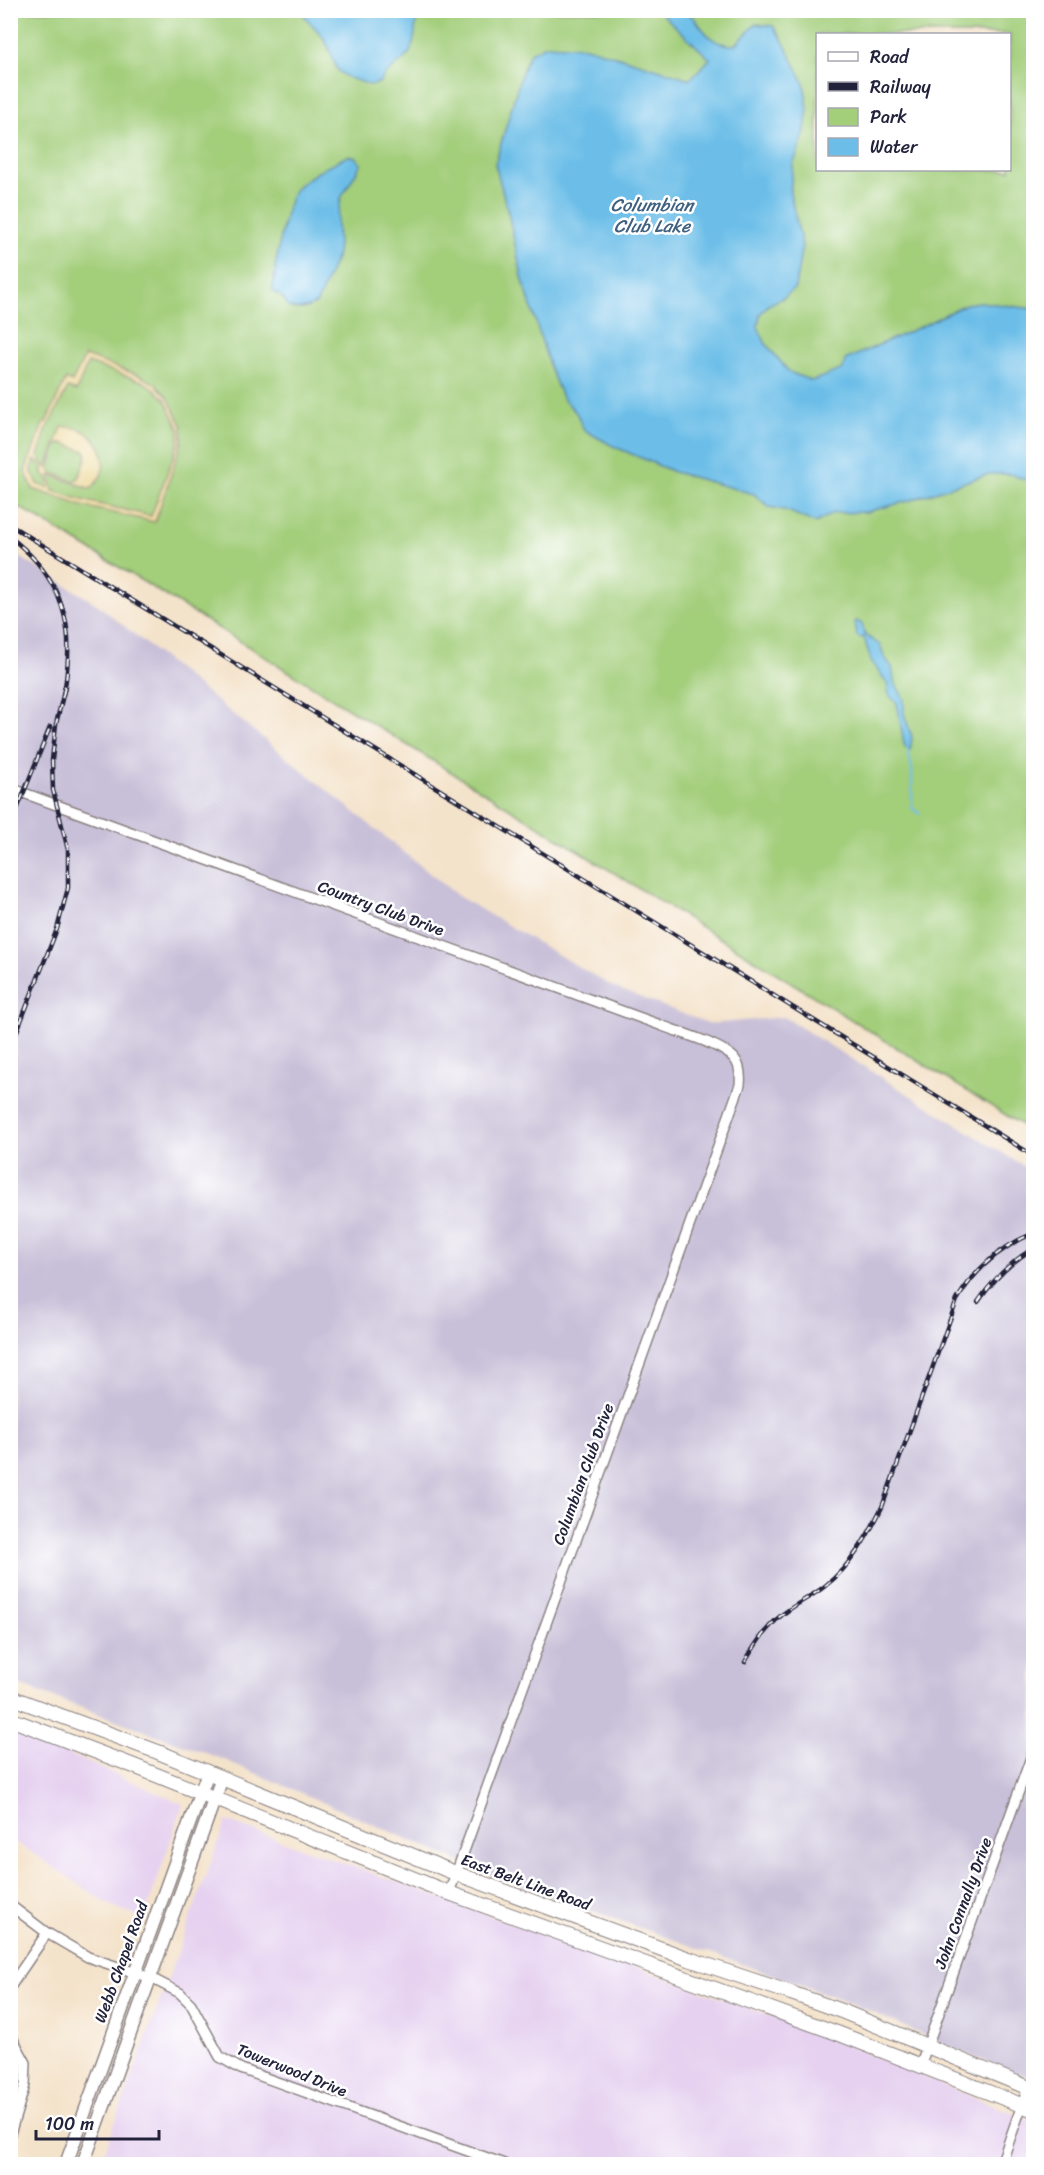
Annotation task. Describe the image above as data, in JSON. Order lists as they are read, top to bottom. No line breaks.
{"streets":{"main road":["East Belt Line Road","Webb Chapel Road"],"street":["Country Club Drive","Columbian Club Drive","John Connally Drive","Towerwood Drive"]},"crossings":[["Country Club Drive","Columbian Club Drive"],["Columbian Club Drive","East Belt Line Road"],["East Belt Line Road","John Connally Drive"],["East Belt Line Road","Webb Chapel Road"],["Webb Chapel Road","Towerwood Drive"]],"water":["Columbian Club Lake"],"legend":["Road","Railway","Park","Water"],"scale_bar":"100 m"}
